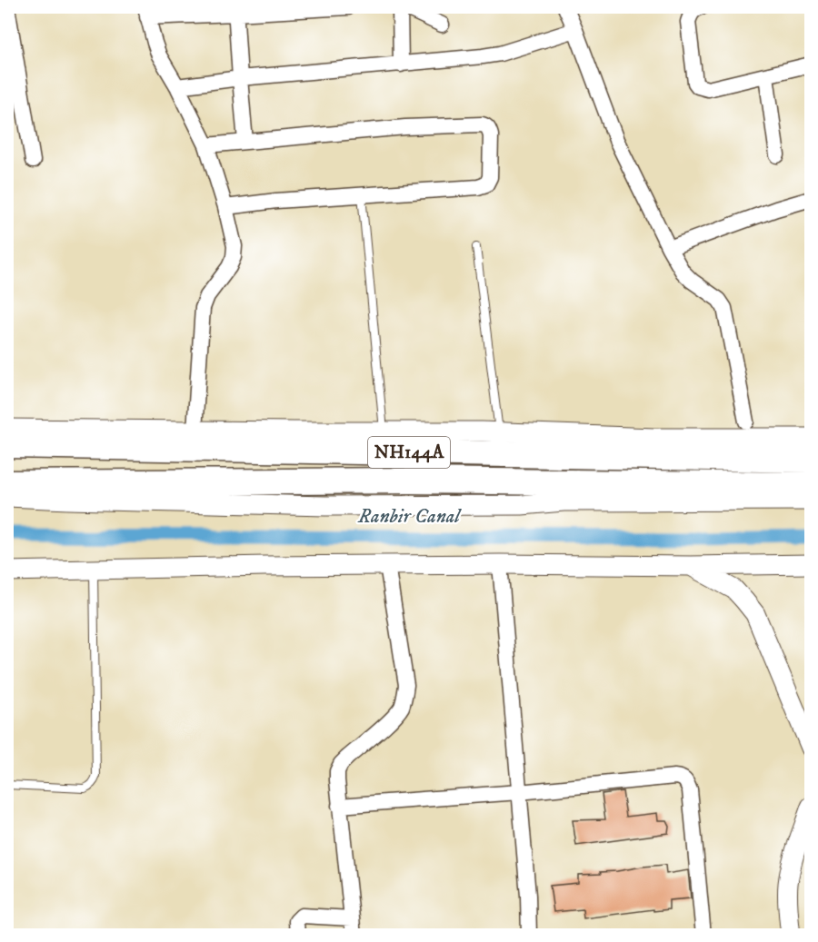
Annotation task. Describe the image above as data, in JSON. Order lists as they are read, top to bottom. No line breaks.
{"streets":{"highway":["NH144A"]},"water":["Ranbir Canal"]}
